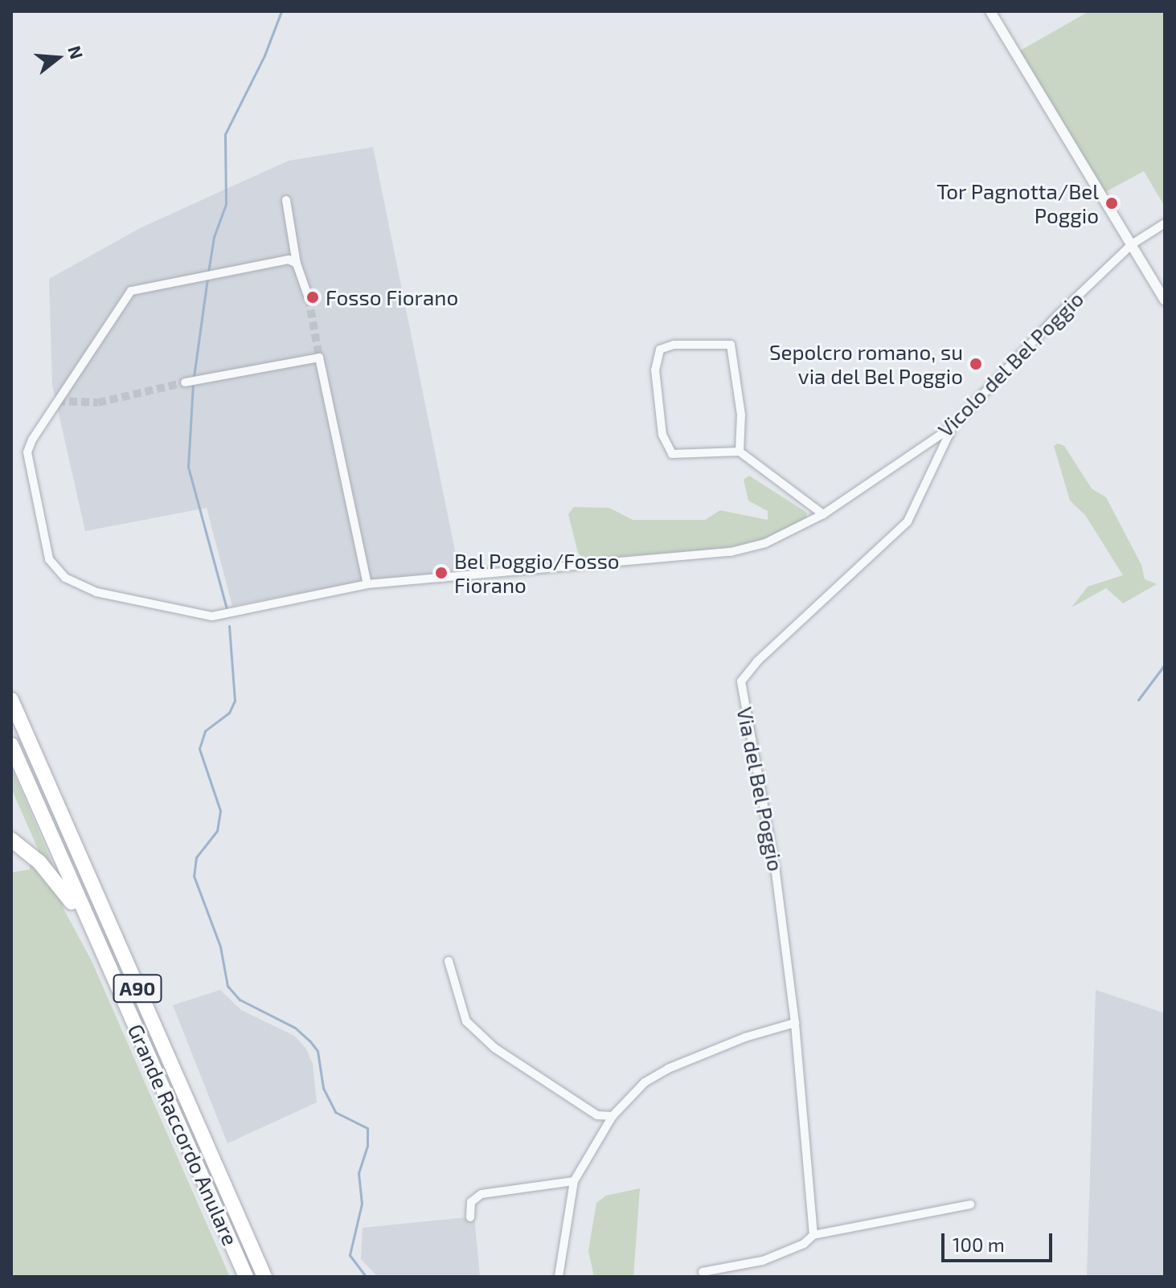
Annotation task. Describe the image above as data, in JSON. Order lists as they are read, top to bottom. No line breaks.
{"streets":{"highway":["A90","Grande Raccordo Anulare"],"street":["Vicolo del Bel Poggio","Via del Bel Poggio"]},"crossings":[["Vicolo del Bel Poggio","Via del Bel Poggio"]],"places":["Tor Pagnotta/Bel Poggio","Fosso Fiorano","Sepolcro romano, su via del Bel Poggio","Bel Poggio/Fosso Fiorano"],"scale_bar":"100 m","north":"right"}
